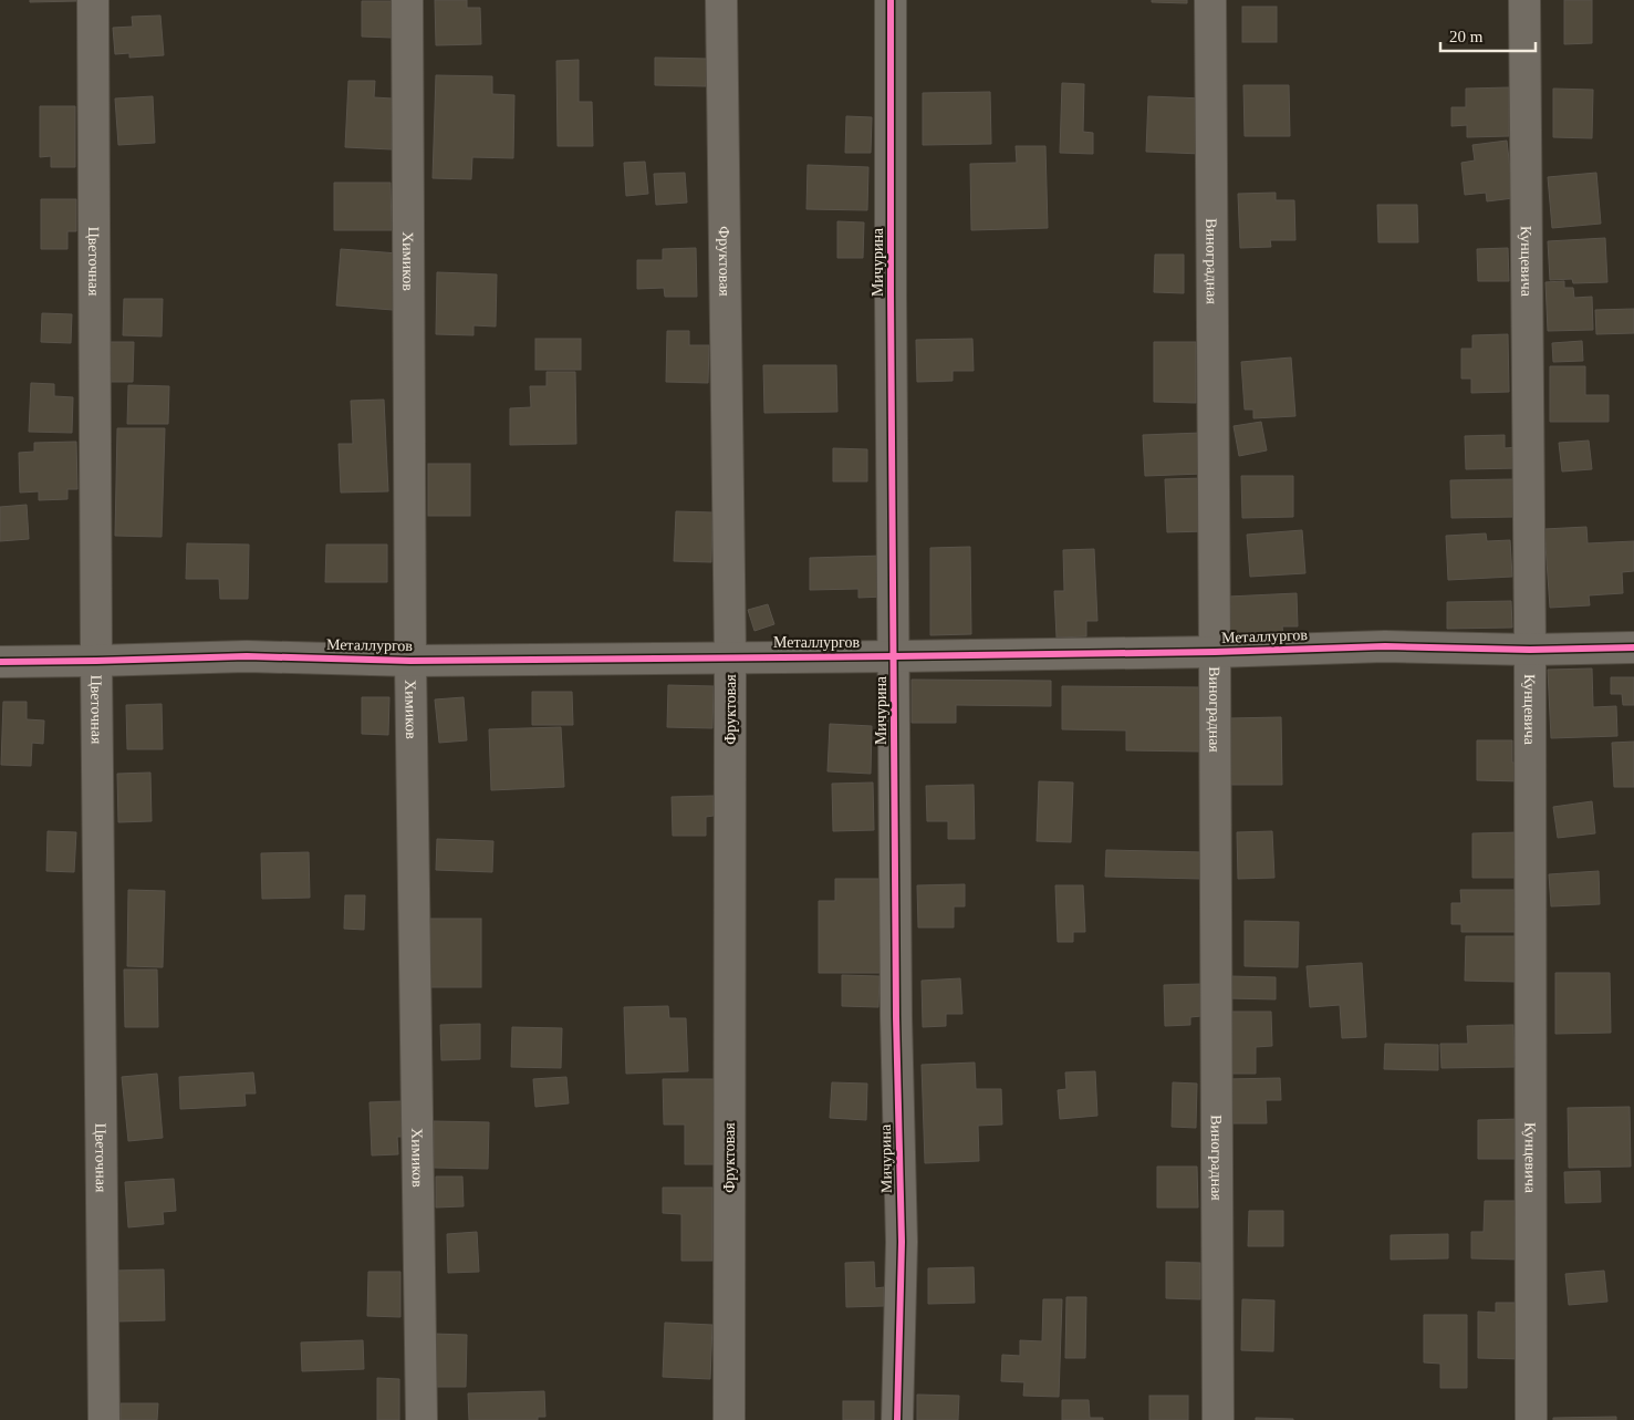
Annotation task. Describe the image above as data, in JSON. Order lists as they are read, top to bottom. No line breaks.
{"streets":{"street":["Цветочная","Химиков","Фруктовая","Мичурина","Виноградная","Кунцевича","Металлургов"]},"crossings":[["Цветочная","Металлургов"],["Химиков","Металлургов"],["Фруктовая","Металлургов"],["Мичурина","Металлургов"],["Виноградная","Металлургов"],["Кунцевича","Металлургов"]],"scale_bar":"20 m"}
